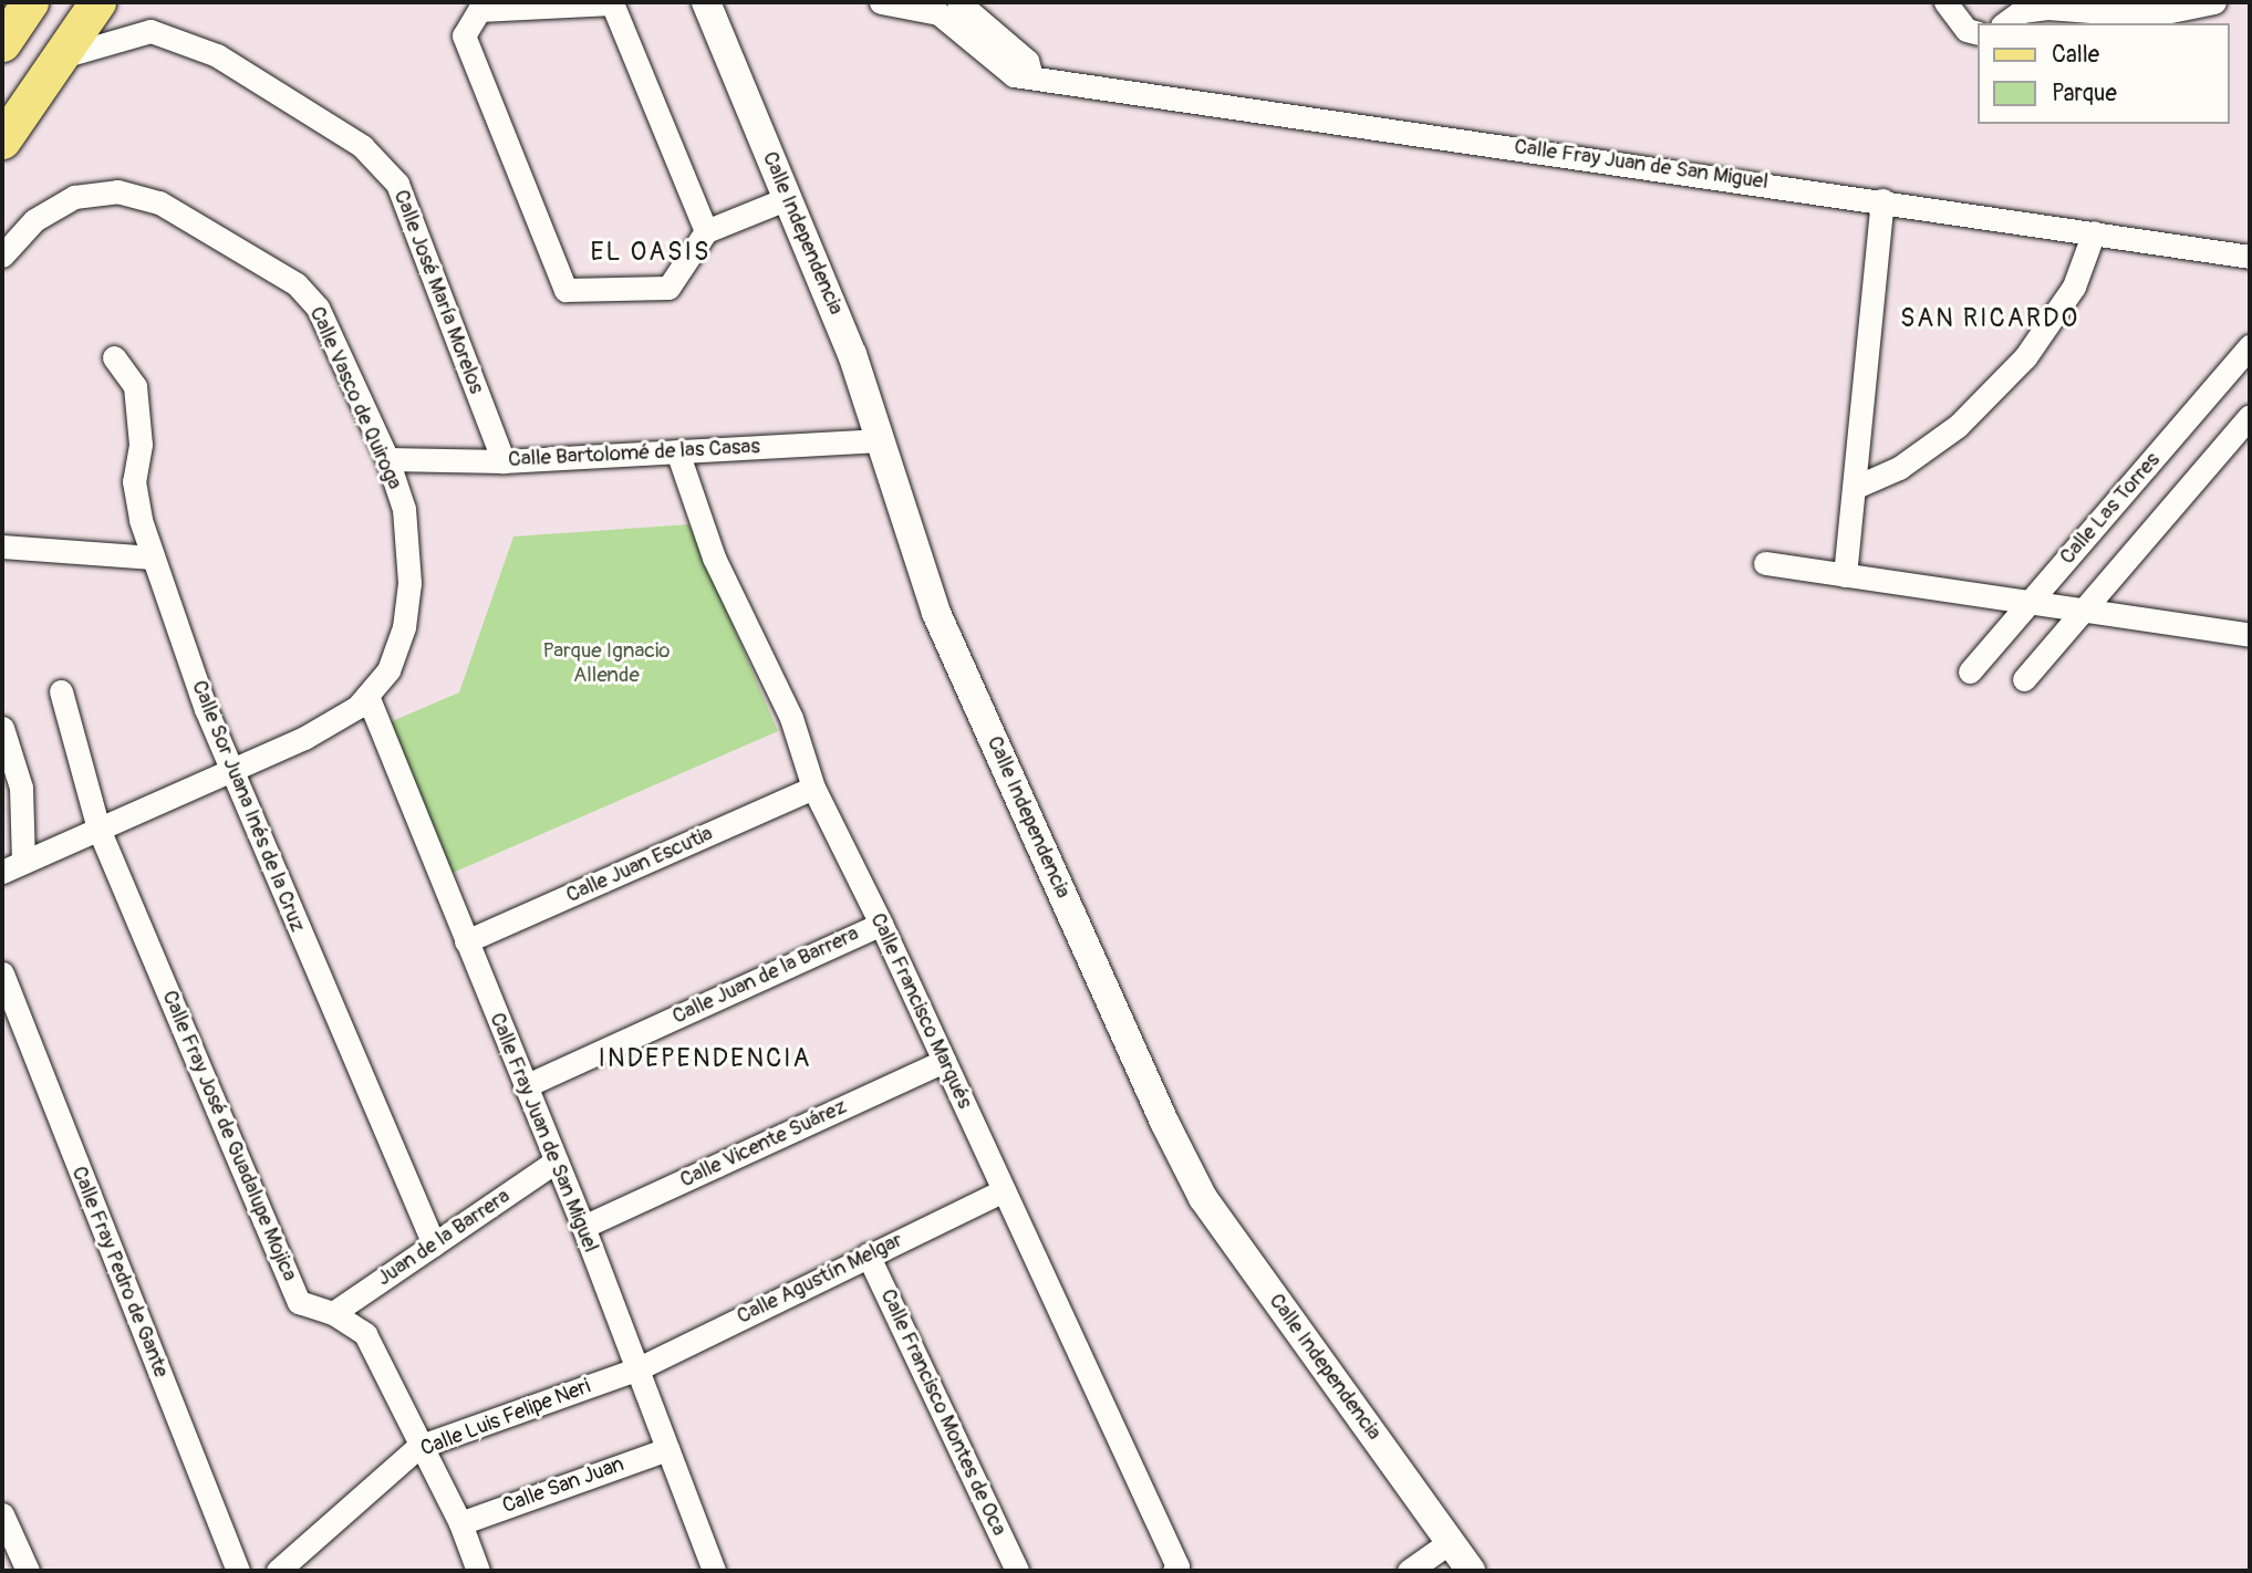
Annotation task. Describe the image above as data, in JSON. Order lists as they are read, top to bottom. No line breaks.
{"streets":{"street":["Calle Fray Juan de San Miguel","Calle Independencia","Calle José María Morelos","Calle Vasco de Quiroga","Calle Bartolomé de las Casas","Calle Las Torres","Calle Sor Juana Inés de la Cruz","Calle Juan Escutia","Calle Juan de la Barrera","Calle Francisco Marqués","Calle Fray José de Guadalupe Mojica","Calle Vicente Suárez","Juan de la Barrera","Calle Fray Pedro de Gante","Calle Agustín Melgar","Calle Francisco Montes de Oca","Calle Luis Felipe Neri","Calle San Juan"]},"crossings":[["Calle Fray Juan de San Miguel","Calle Vasco de Quiroga"],["Calle Fray Juan de San Miguel","Calle Juan Escutia"],["Calle Fray Juan de San Miguel","Calle Juan de la Barrera"],["Calle Fray Juan de San Miguel","Calle Vicente Suárez"],["Calle Fray Juan de San Miguel","Juan de la Barrera"],["Calle Fray Juan de San Miguel","Calle Agustín Melgar"],["Calle Fray Juan de San Miguel","Calle Luis Felipe Neri"],["Calle Fray Juan de San Miguel","Calle San Juan"],["Calle Independencia","Calle Bartolomé de las Casas"],["Calle José María Morelos","Calle Bartolomé de las Casas"],["Calle Vasco de Quiroga","Calle Bartolomé de las Casas"],["Calle Vasco de Quiroga","Calle Sor Juana Inés de la Cruz"],["Calle Vasco de Quiroga","Calle Fray José de Guadalupe Mojica"],["Calle Bartolomé de las Casas","Calle Francisco Marqués"],["Calle Sor Juana Inés de la Cruz","Juan de la Barrera"],["Calle Juan Escutia","Calle Francisco Marqués"],["Calle Juan de la Barrera","Calle Francisco Marqués"],["Calle Francisco Marqués","Calle Vicente Suárez"],["Calle Francisco Marqués","Calle Agustín Melgar"],["Calle Fray José de Guadalupe Mojica","Juan de la Barrera"],["Calle Fray José de Guadalupe Mojica","Calle Luis Felipe Neri"],["Calle Fray José de Guadalupe Mojica","Calle San Juan"],["Calle Agustín Melgar","Calle Francisco Montes de Oca"],["Calle Agustín Melgar","Calle Luis Felipe Neri"]],"districts":["EL OASIS","SAN RICARDO","INDEPENDENCIA"],"parks":["Parque Ignacio Allende"],"legend":["Calle","Parque"]}
